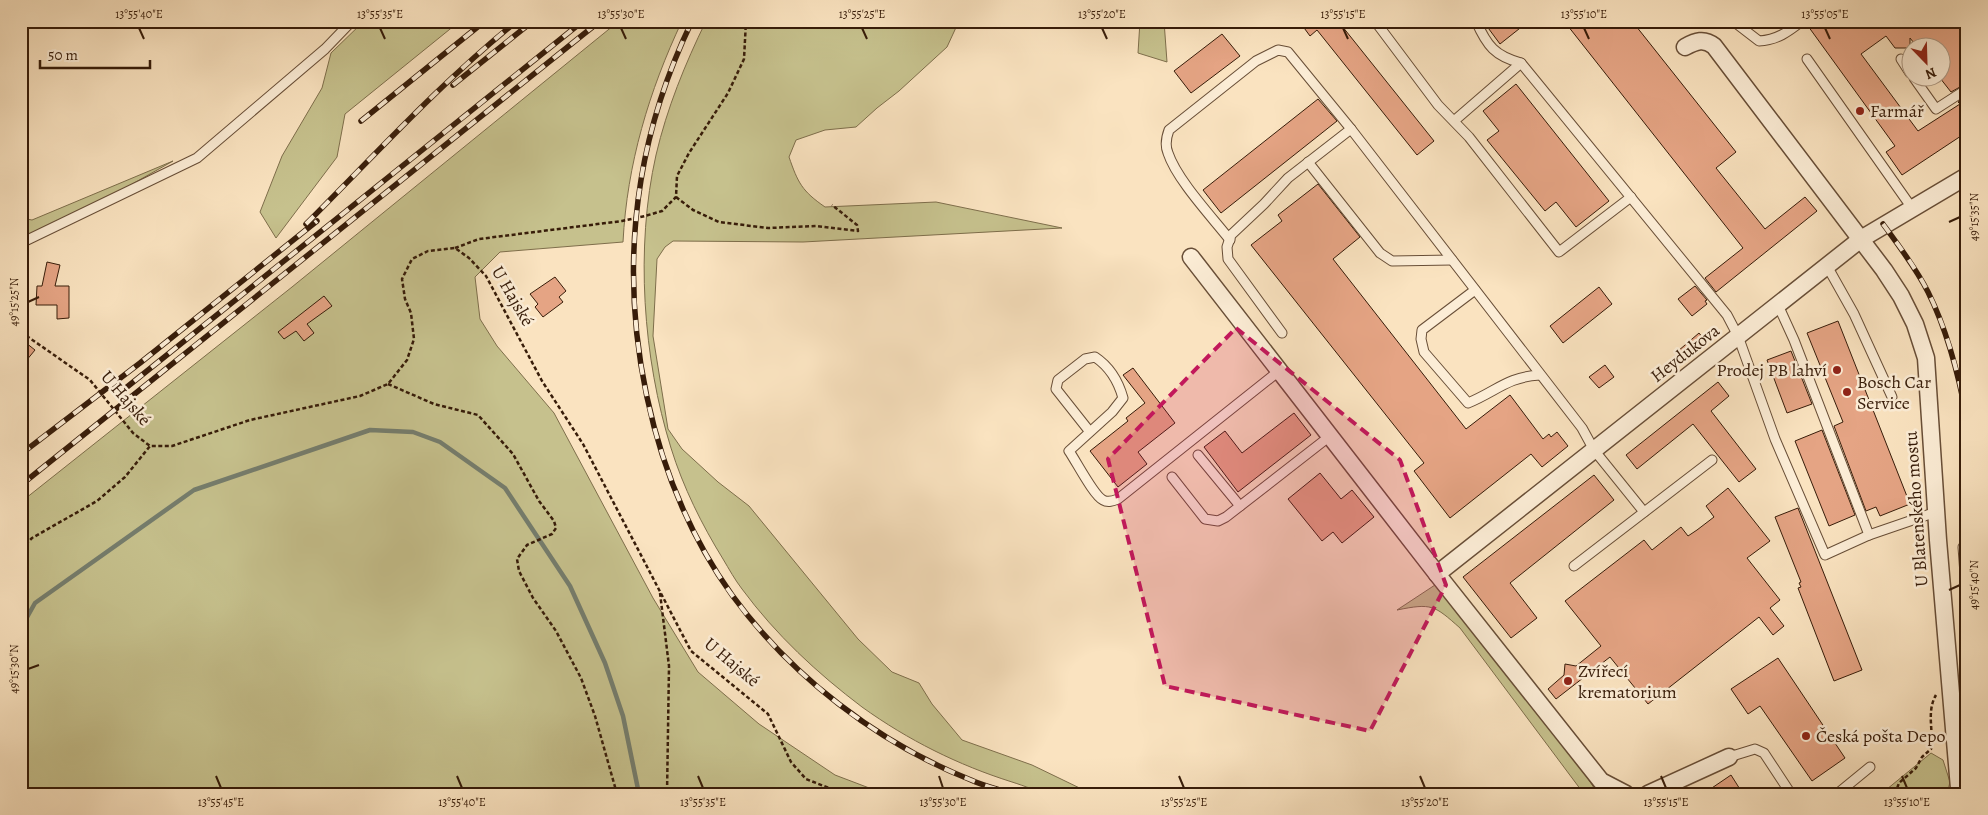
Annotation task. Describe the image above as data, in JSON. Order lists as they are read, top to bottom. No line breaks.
{"streets":{"street":["Heydukova","U Blatenského mostu"],"path":["U Hajské"]},"crossings":[["Heydukova","U Blatenského mostu"]],"places":["Farmář","Prodej PB lahví","Bosch Car Service","Zvířecí krematorium","Česká pošta Depo"],"scale_bar":"50 m","north":"bottom right","coordinates":["13°55'40\"E","13°55'35\"E","13°55'30\"E","13°55'25\"E","13°55'20\"E","13°55'15\"E","13°55'10\"E","13°55'05\"E","49°15'35\"N","49°15'25\"N","49°15'40\"N","49°15'30\"N","13°55'45\"E"]}
